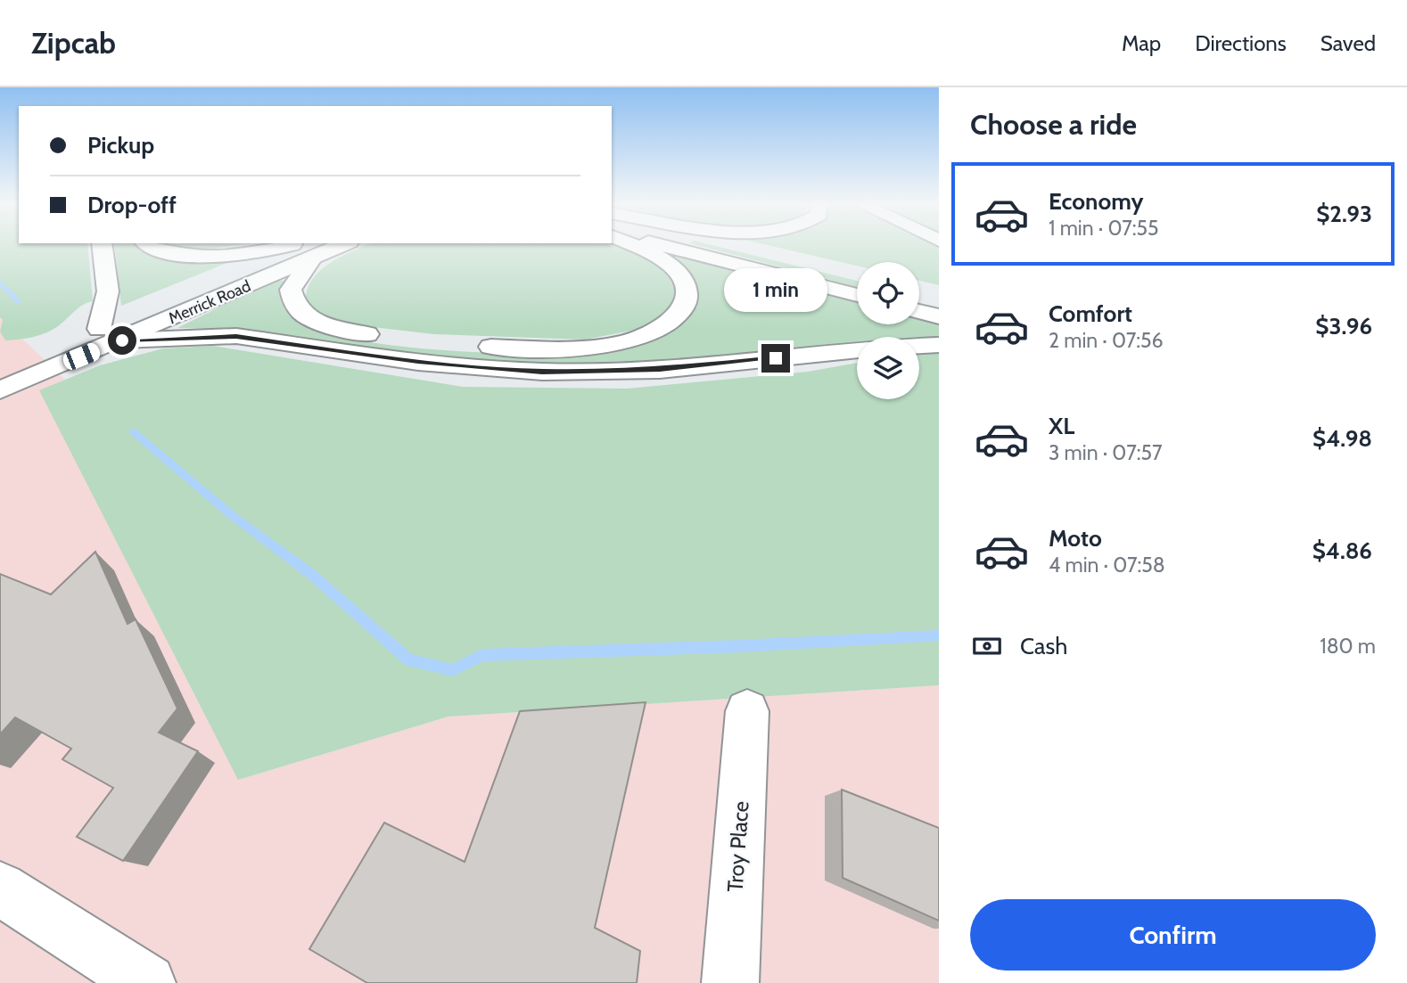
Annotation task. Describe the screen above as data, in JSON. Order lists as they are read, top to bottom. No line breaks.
{"streets":{"main road":["Merrick Road","Troy Place"]},"page":{"header":"Zipcab","nav":["Map","Directions","Saved"],"heading":"Choose a ride","banner":["Pickup","Drop-off"],"list":[{"name":"Economy","note":"1 min · 07:55","value":"$2.93"},{"name":"Comfort","note":"2 min · 07:56","value":"$3.96"},{"name":"XL","note":"3 min · 07:57","value":"$4.98"},{"name":"Moto","note":"4 min · 07:58","value":"$4.86"}],"bubble":"1 min","pay":["Cash","180 m"],"buttons":"Confirm"}}
